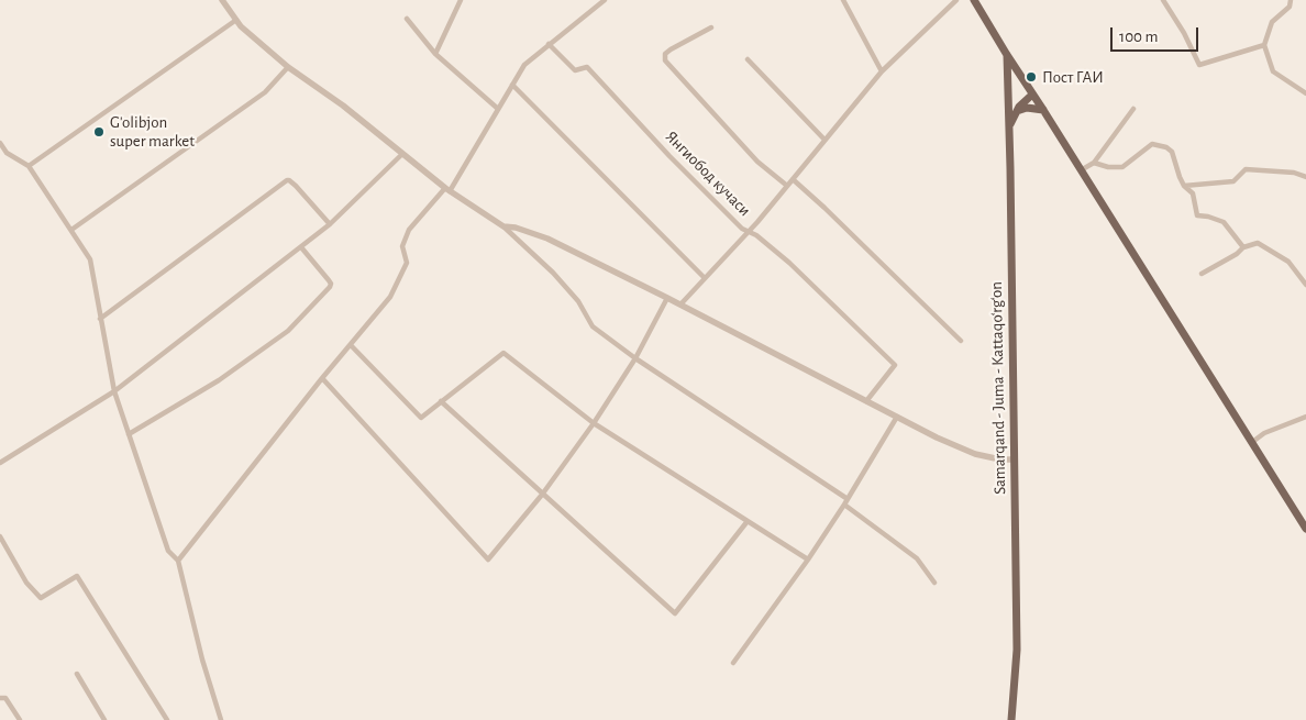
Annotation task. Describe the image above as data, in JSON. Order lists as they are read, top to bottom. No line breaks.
{"streets":{"main road":["Samarqand - Juma - Kattaqo‘rg‘on"],"street":["Янгиобод кучаси"]},"places":["Пост ГАИ","G'olibjon super market"],"scale_bar":"100 m"}
